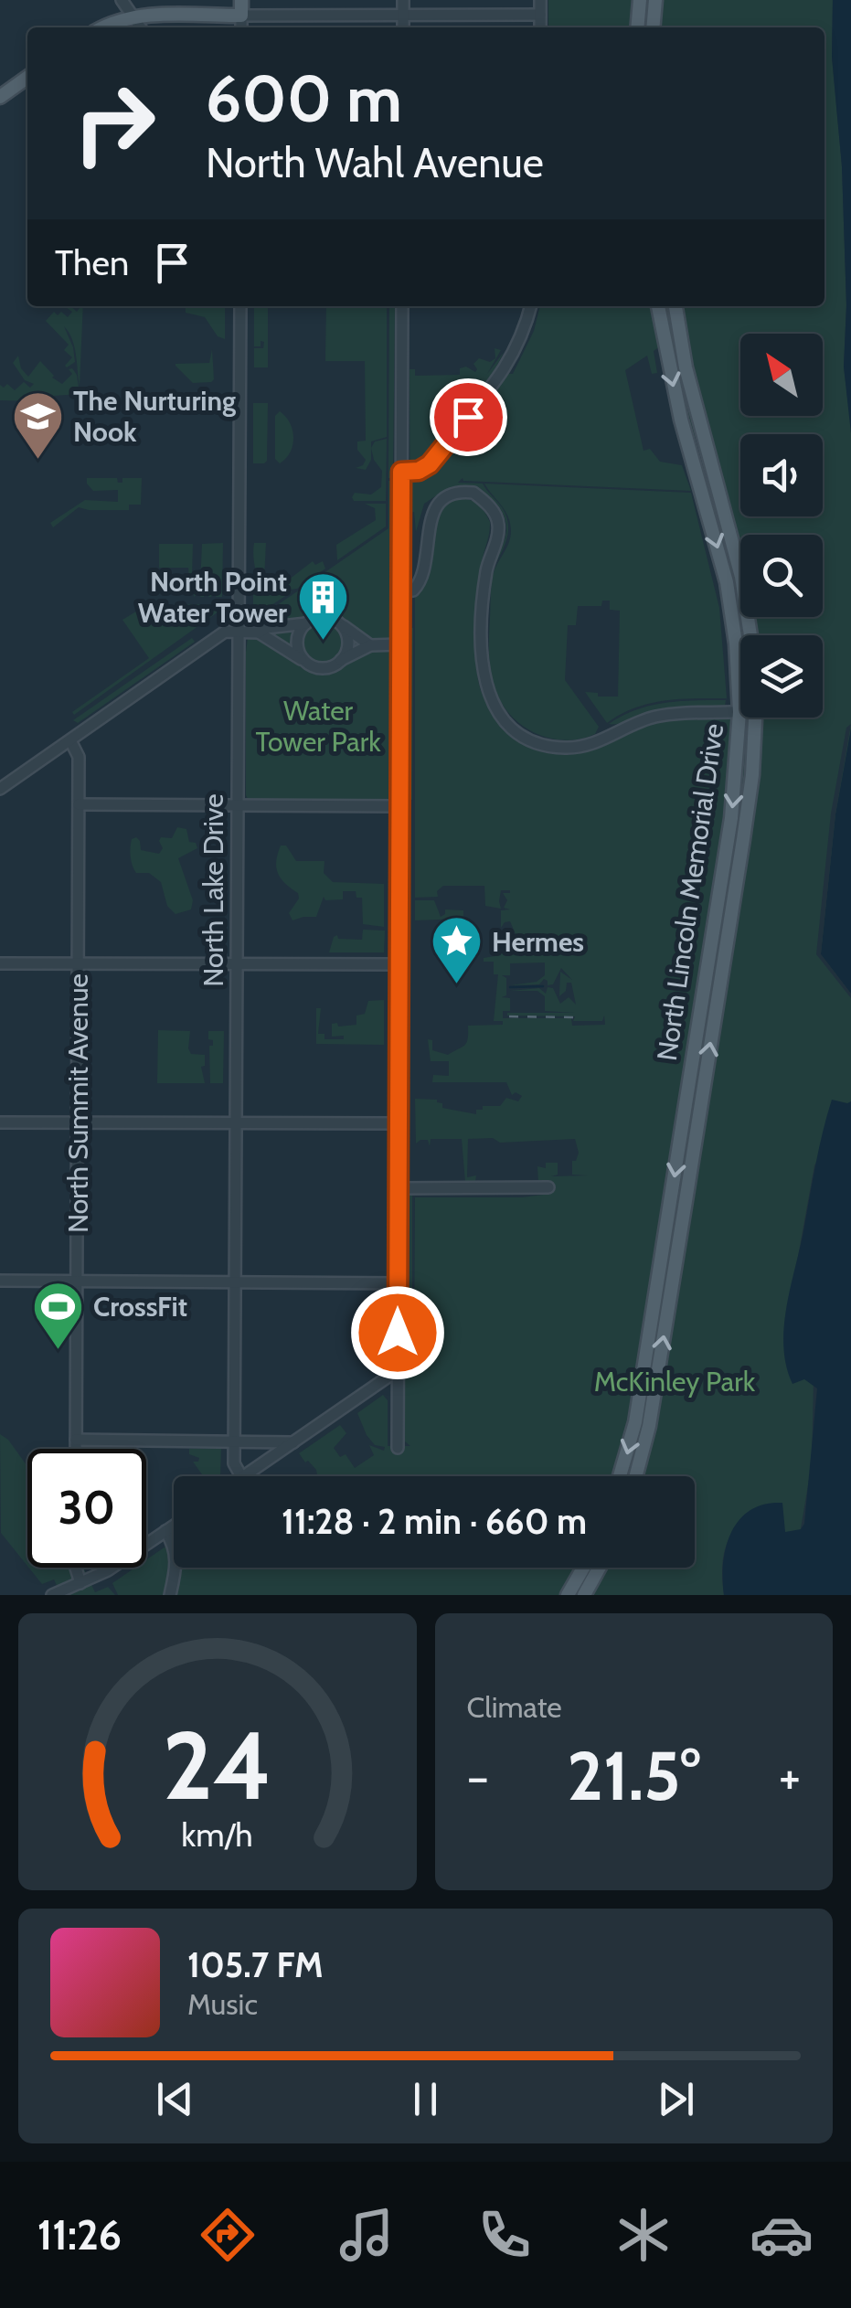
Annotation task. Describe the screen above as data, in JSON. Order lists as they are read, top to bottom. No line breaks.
{"streets":{"main road":["North Lincoln Memorial Drive"],"street":["North Lake Drive","North Summit Avenue"]},"parks":["Water Tower Park","McKinley Park"],"places":{"school or university":["The Nurturing Nook"],"building":["North Point Water Tower"],"place":["Hermes"],"sports":["CrossFit"]},"north":"top left","page":{"turn":["600 m","North Wahl Avenue"],"then":"Then","limit":"30","trip":"11:28 · 2 min · 660 m","tile":"Climate","heat":["−","21.5°","+"],"song":["105.7 FM","Music"],"tabs":"11:26","gauge":["24","km/h"]}}
